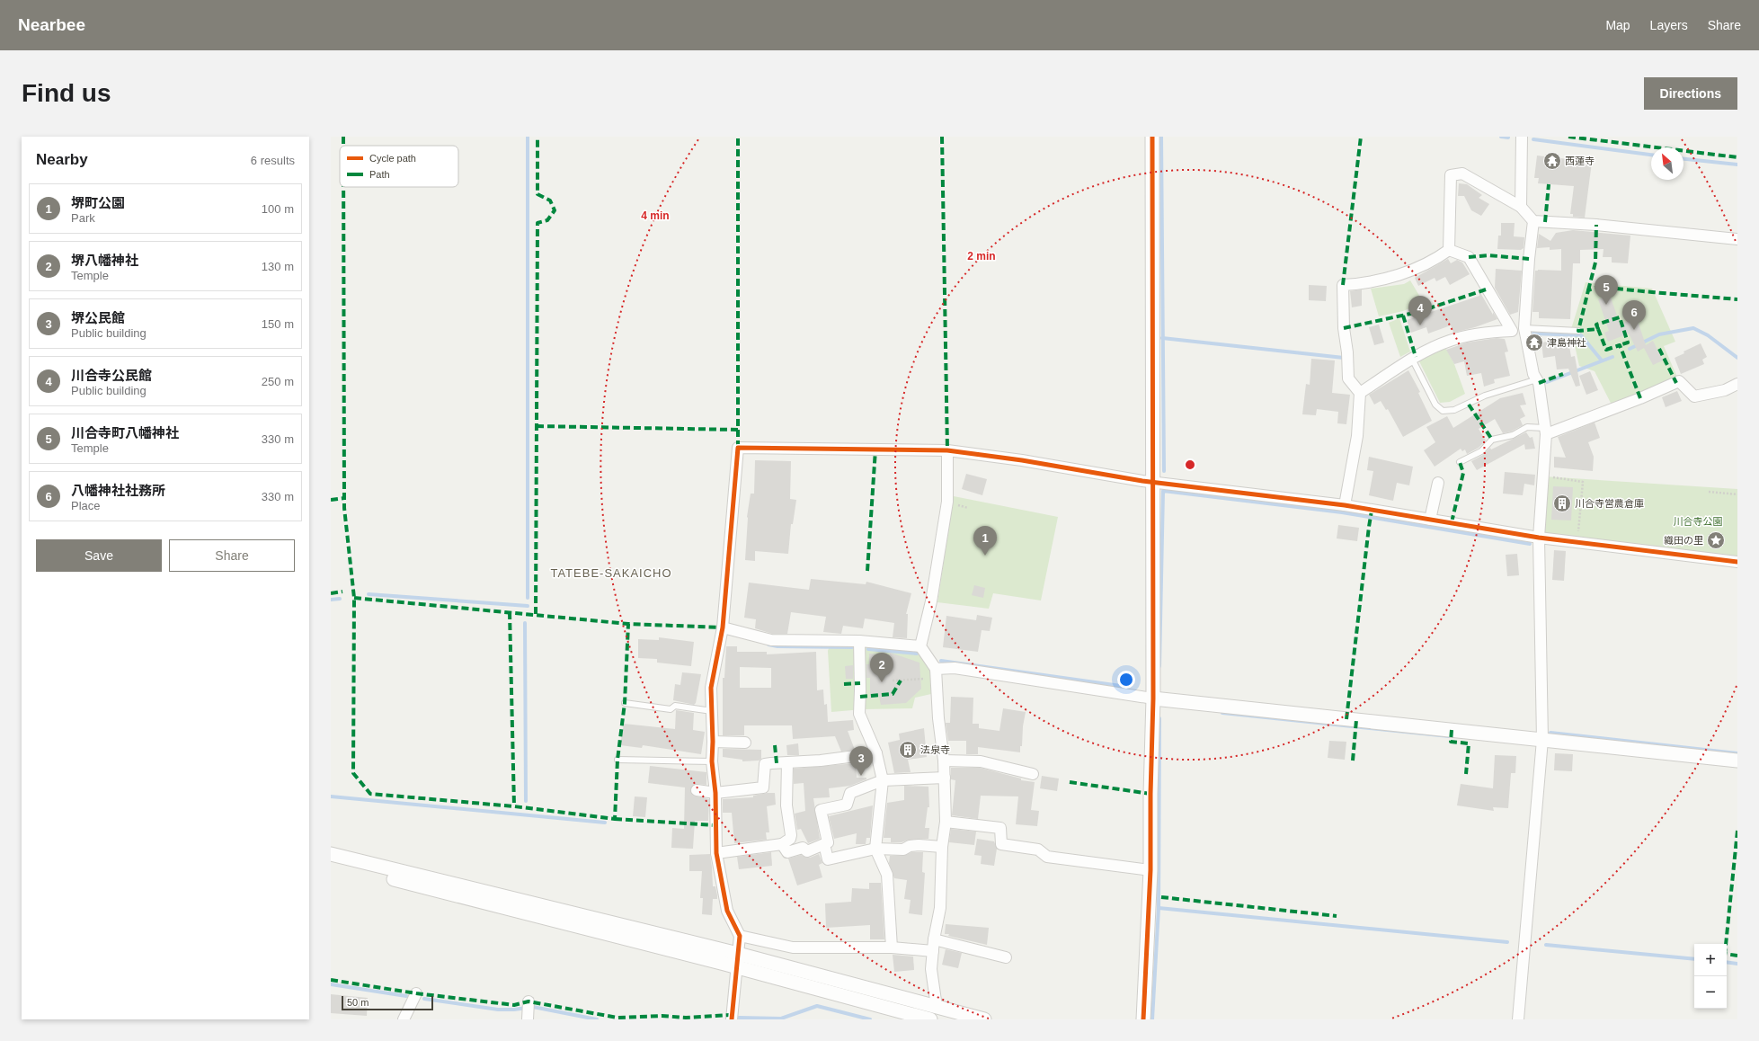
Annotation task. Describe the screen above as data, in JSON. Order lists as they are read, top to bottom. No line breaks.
{"districts":["TATEBE-SAKAICHO"],"parks":["川合寺公園"],"places":{"temple":["西蓮寺","津島神社"],"building":["川合寺営農倉庫","法泉寺"],"place":["織田の里"]},"legend":["Cycle path","Path"],"scale_bar":"50 m","north":"top left","page":{"header":"Nearbee","nav":["Map","Layers","Share"],"buttons":["Directions",["Save","Share"]],"title":"Find us","heading":["Nearby","6 results"],"list":[{"mark":"1","name":"堺町公園","note":"Park","value":"100 m"},{"mark":"2","name":"堺八幡神社","note":"Temple","value":"130 m"},{"mark":"3","name":"堺公民館","note":"Public building","value":"150 m"},{"mark":"4","name":"川合寺公民館","note":"Public building","value":"250 m"},{"mark":"5","name":"川合寺町八幡神社","note":"Temple","value":"330 m"},{"mark":"6","name":"八幡神社社務所","note":"Place","value":"330 m"}],"pins":["5","4","6","1","2","3"],"map_buttons":["+","−"],"scale":"50 m"},"rings":["4 min","2 min"]}
